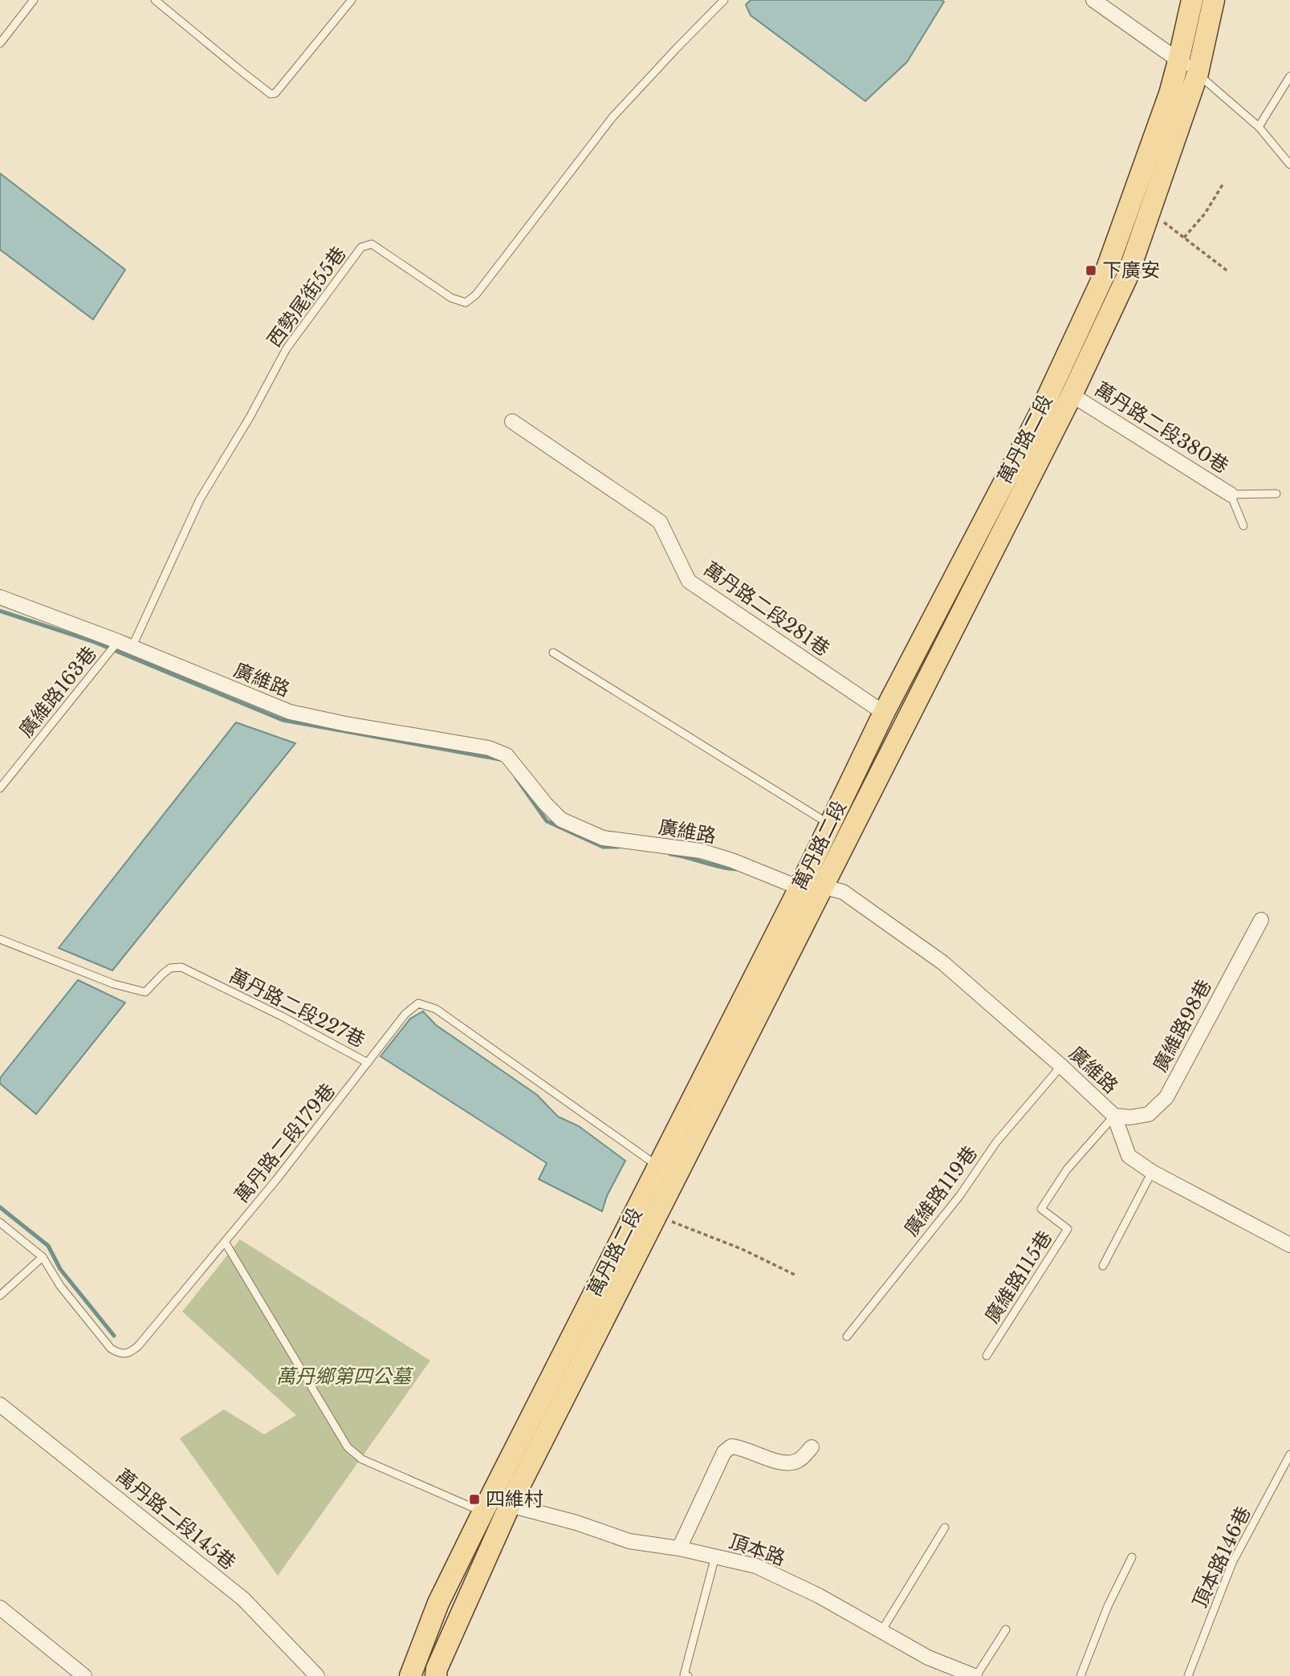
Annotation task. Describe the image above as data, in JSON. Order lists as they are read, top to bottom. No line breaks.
{"streets":{"main road":["萬丹路二段"],"street":["萬丹路二段380巷","萬丹路二段281巷","廣維路","廣維路98巷","萬丹路二段145巷","頂本路"],"lane":["西勢尾街55巷","廣維路163巷","萬丹路二段227巷","萬丹路二段179巷","廣維路119巷","廣維路115巷","頂本路146巷"]},"crossings":[["西勢尾街55巷","廣維路"],["萬丹路二段380巷","萬丹路二段"],["萬丹路二段","萬丹路二段281巷"],["萬丹路二段","廣維路"],["萬丹路二段","萬丹路二段227巷"],["萬丹路二段","頂本路"],["廣維路","廣維路163巷"],["廣維路","廣維路98巷"],["廣維路","廣維路119巷"],["廣維路","廣維路115巷"],["萬丹路二段227巷","萬丹路二段179巷"],["廣維路98巷","廣維路115巷"]],"parks":["萬丹鄉第四公墓"],"places":{"transit":["下廣安","四維村"]}}
